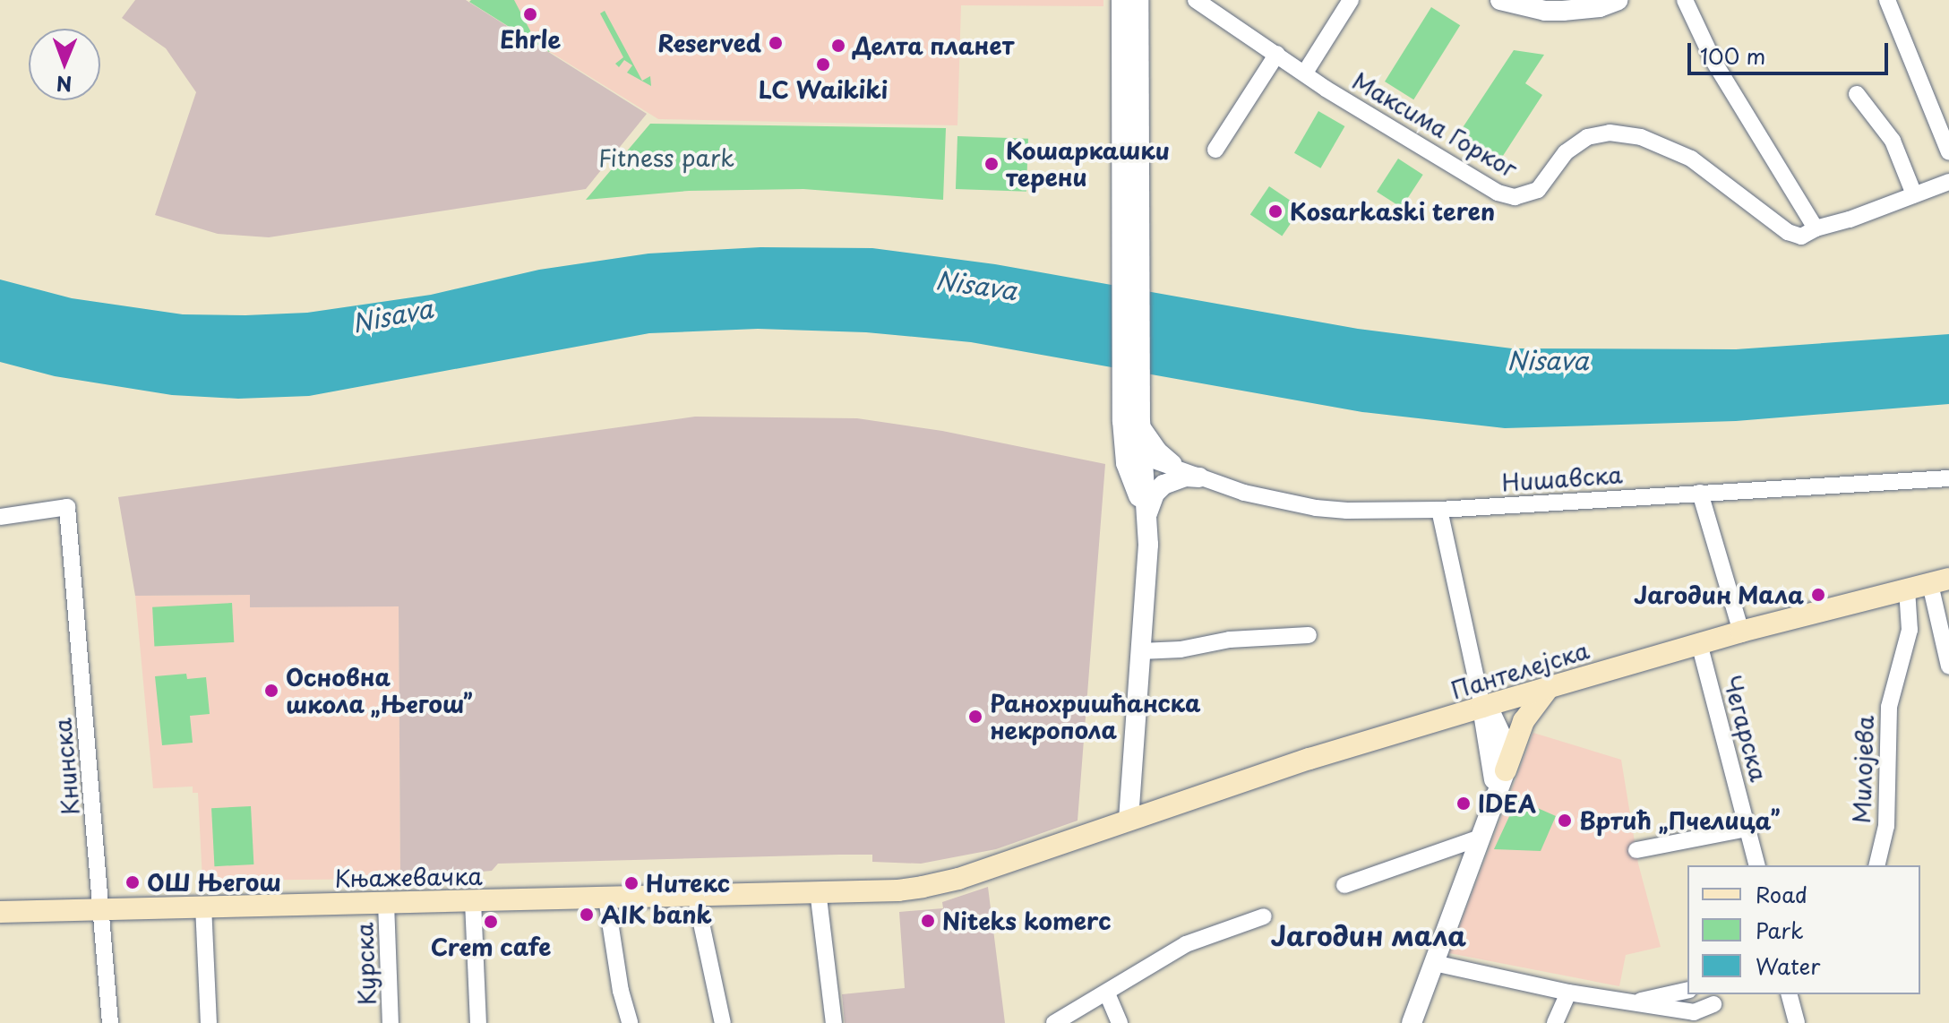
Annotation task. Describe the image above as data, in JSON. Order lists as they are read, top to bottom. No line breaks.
{"streets":{"main road":["Пантелејска","Књажевачка"],"street":["Максима Горког","Нишавска","Чегарска","Книнска","Милојева","Курска"]},"crossings":[["Пантелејска","Чегарска"],["Пантелејска","Милојева"],["Пантелејска","Књажевачка"],["Книнска","Књажевачка"],["Књажевачка","Курска"]],"districts":["Јагодин мала"],"water":["Nisava"],"parks":["Fitness park"],"places":["Ehrle","Reserved","Делта планет","LC Waikiki","Кошаркашки терени","Kosarkaski teren","Јагодин Мала","Основна школа „Његош”","Ранохришћанска некропола","IDEA","Вртић „Пчелица”","ОШ Његош","Нитекс","AIK bank","Niteks komerc","Crem cafe"],"legend":["Road","Park","Water"],"scale_bar":"100 m","north":"bottom"}
